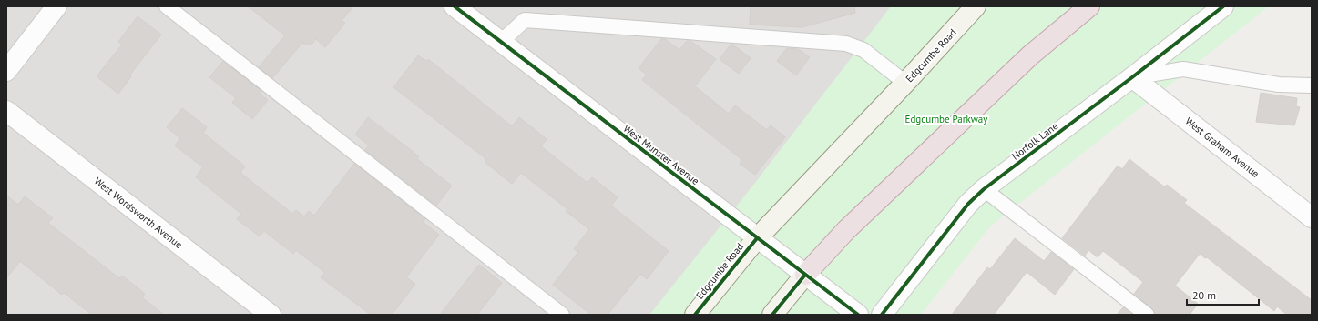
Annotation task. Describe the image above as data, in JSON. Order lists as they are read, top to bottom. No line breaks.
{"streets":{"main road":["Edgcumbe Road"],"street":["Norfolk Lane","West Graham Avenue","West Munster Avenue","West Wordsworth Avenue"]},"crossings":[["Edgcumbe Road","West Munster Avenue"],["Norfolk Lane","West Graham Avenue"]],"parks":["Edgcumbe Parkway"],"scale_bar":"20 m"}
